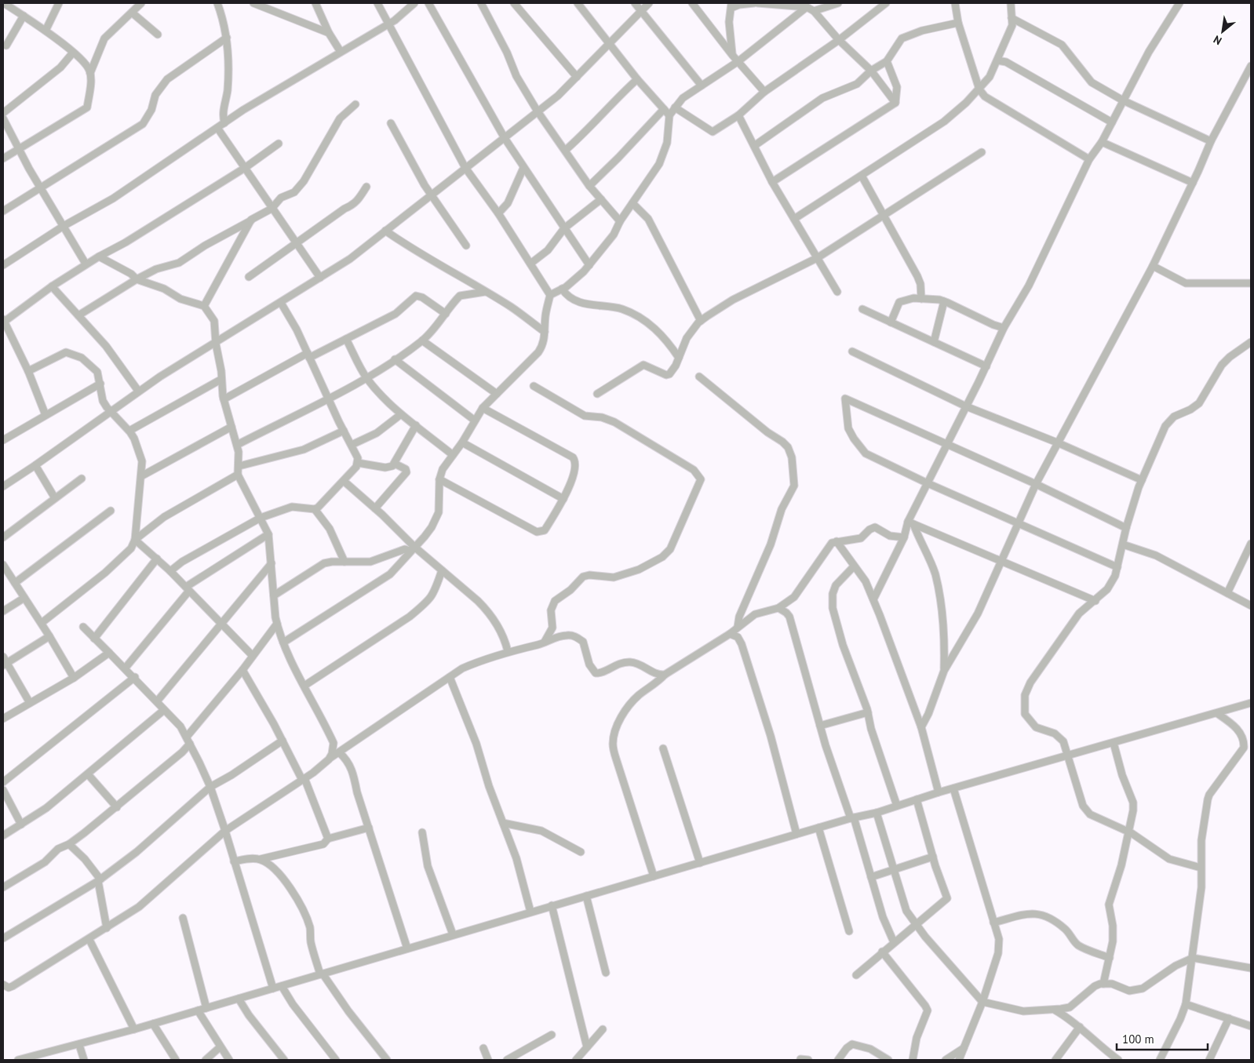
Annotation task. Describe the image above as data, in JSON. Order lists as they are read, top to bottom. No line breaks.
{"scale_bar":"100 m","north":"bottom left"}
